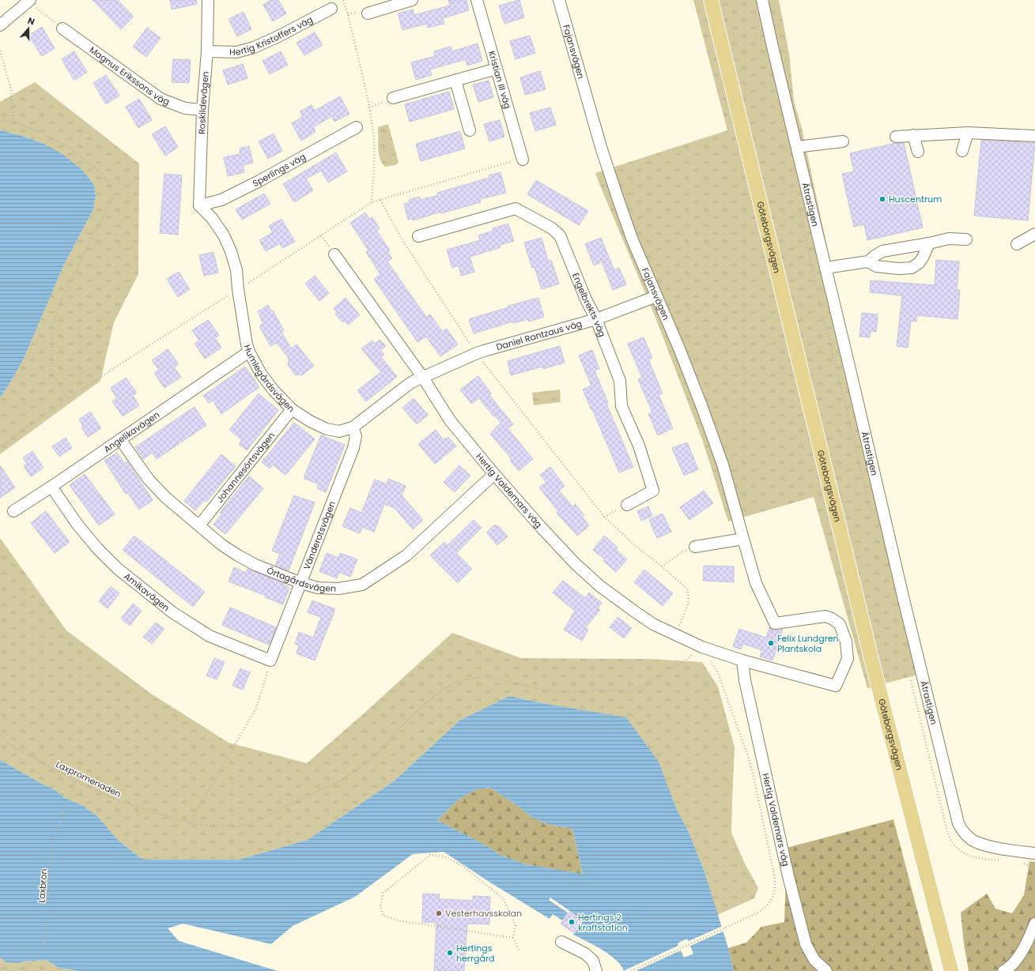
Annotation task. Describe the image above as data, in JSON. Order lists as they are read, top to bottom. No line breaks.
{"streets":{"main road":["Göteborgsvägen"],"street":["Hertig Kristoffers väg","Fajansvägen","Magnus Erikssons väg","Kristian III väg","Roskildevägen","Sperlings väg","Ätrastigen","Engelbrekts väg","Daniel Rantzaus väg","Humlegårdsvägen","Angelikavägen","Johannesörtsvägen","Hertig Valdemars väg","Vänderotsvägen","Örtagårdsvägen","Amikavägen"],"path":["Laxpromenaden","Laxbron"]},"crossings":[["Hertig Kristoffers väg","Roskildevägen"],["Fajansvägen","Daniel Rantzaus väg"],["Fajansvägen","Hertig Valdemars väg"],["Magnus Erikssons väg","Roskildevägen"],["Roskildevägen","Sperlings väg"],["Roskildevägen","Humlegårdsvägen"],["Sperlings väg","Humlegårdsvägen"],["Engelbrekts väg","Daniel Rantzaus väg"],["Daniel Rantzaus väg","Humlegårdsvägen"],["Daniel Rantzaus väg","Hertig Valdemars väg"],["Humlegårdsvägen","Angelikavägen"],["Humlegårdsvägen","Johannesörtsvägen"],["Humlegårdsvägen","Hertig Valdemars väg"],["Humlegårdsvägen","Vänderotsvägen"],["Angelikavägen","Örtagårdsvägen"],["Angelikavägen","Amikavägen"],["Johannesörtsvägen","Örtagårdsvägen"],["Hertig Valdemars väg","Örtagårdsvägen"],["Hertig Valdemars väg","Laxpromenaden"],["Vänderotsvägen","Örtagårdsvägen"],["Vänderotsvägen","Amikavägen"],["Laxpromenaden","Laxbron"]],"places":["Huscentrum","Felix Lundgren Plantskola","Vesterhavsskolan","Hertings 2 kraftstation","Hertings herrgård"],"north":"top"}
